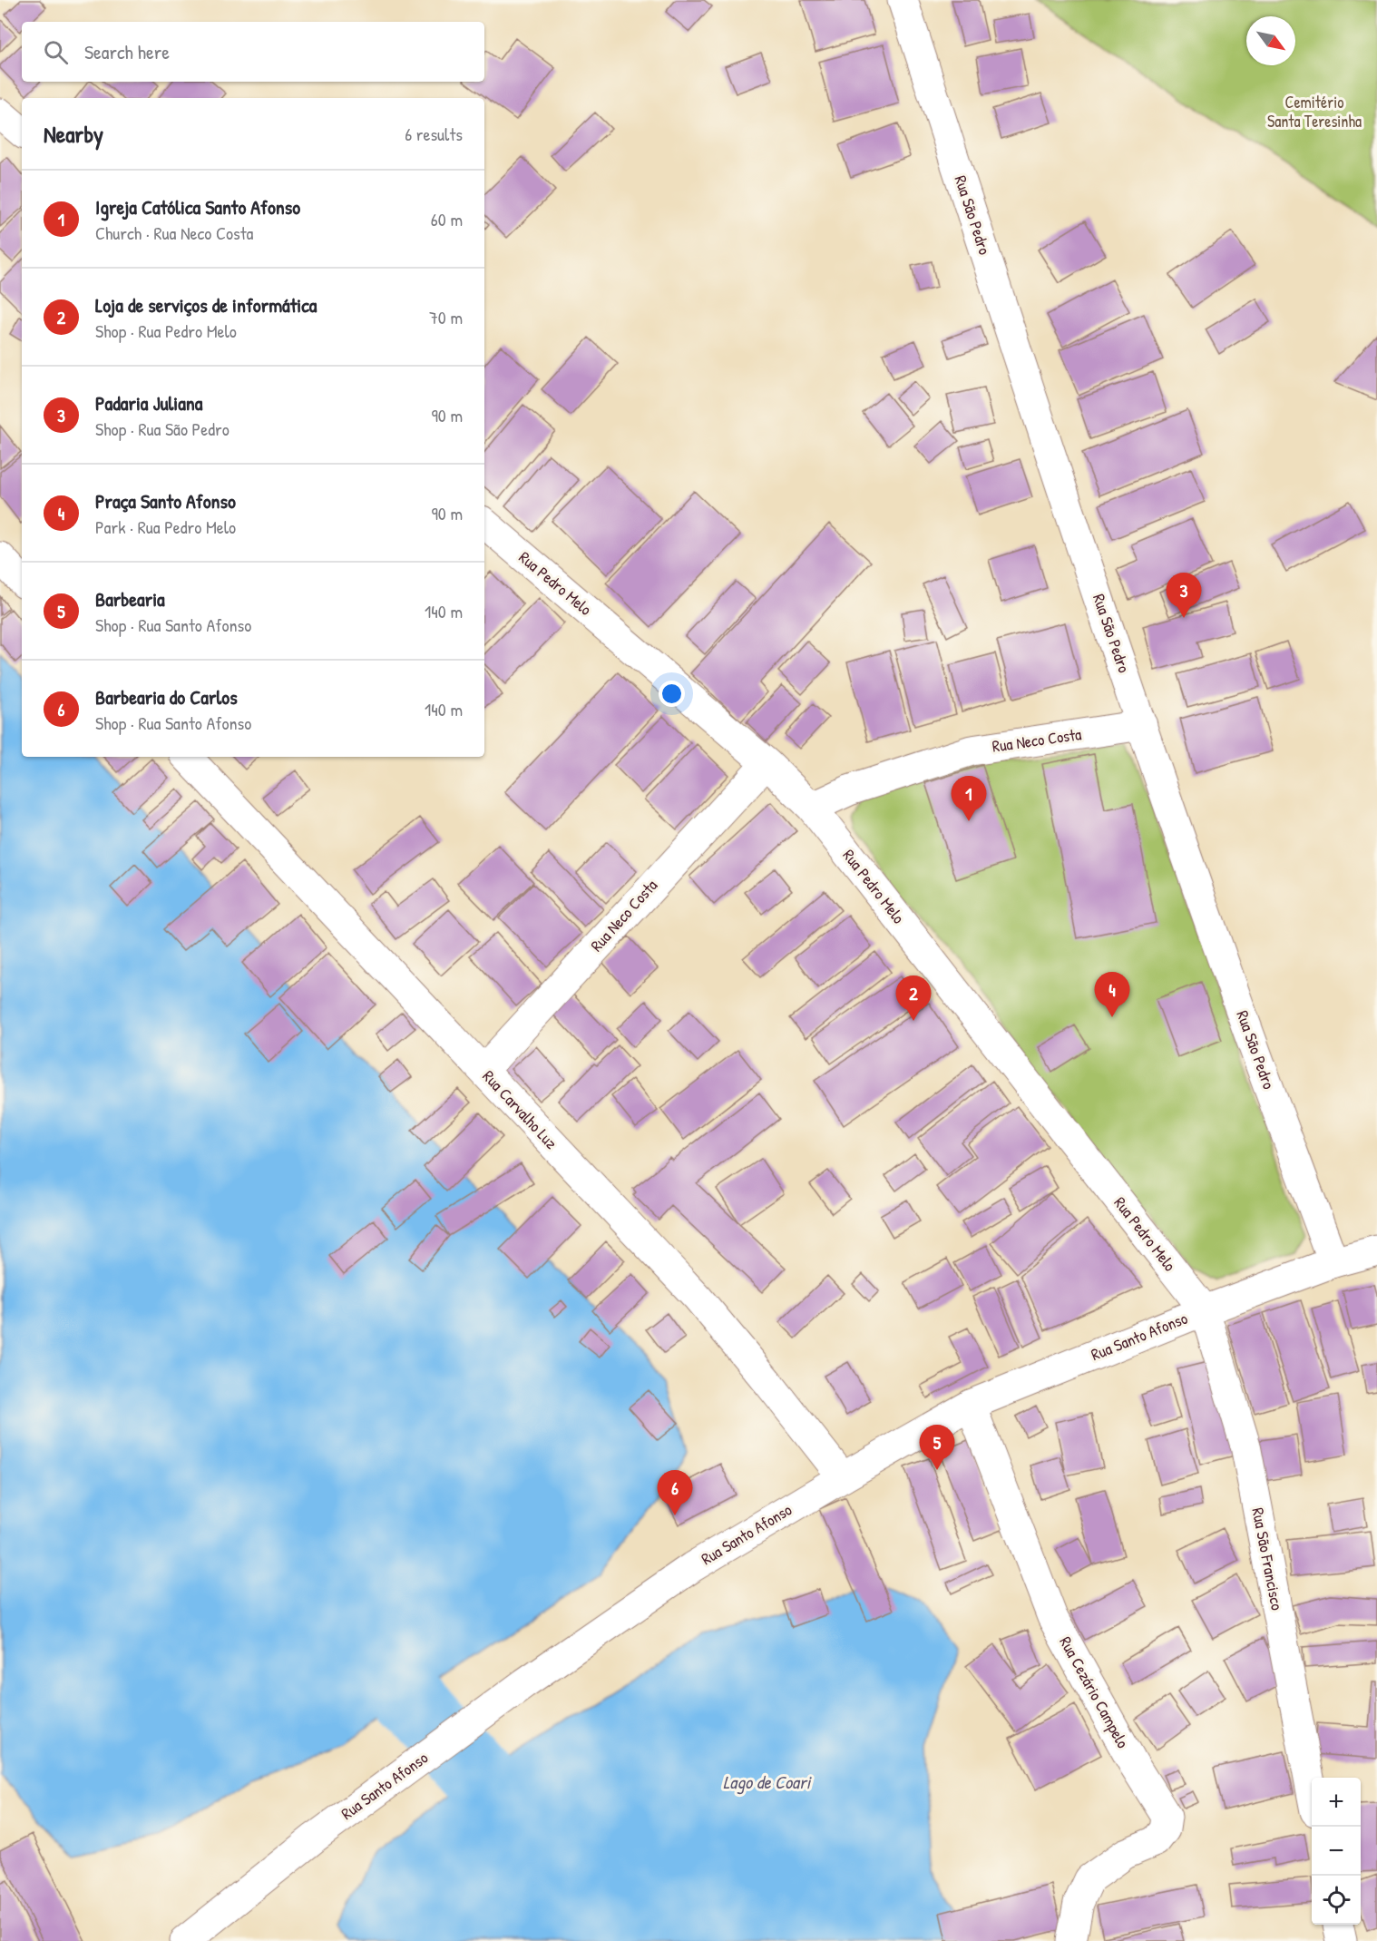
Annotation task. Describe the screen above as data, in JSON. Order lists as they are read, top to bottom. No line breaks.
{"streets":{"street":["Rua São Pedro","Rua Pedro Melo","Rua Neco Costa","Rua Carvalho Luz","Rua Santo Afonso","Rua São Francisco","Rua Cezário Campelo"]},"crossings":[["Rua São Pedro","Rua Neco Costa"],["Rua São Pedro","Rua Santo Afonso"],["Rua Pedro Melo","Rua Neco Costa"],["Rua Pedro Melo","Rua Santo Afonso"],["Rua Pedro Melo","Rua São Francisco"],["Rua Neco Costa","Rua Carvalho Luz"],["Rua Carvalho Luz","Rua Santo Afonso"],["Rua Santo Afonso","Rua São Francisco"],["Rua Santo Afonso","Rua Cezário Campelo"]],"water":["Lago de Coari"],"parks":["Cemitério Santa Teresinha"],"north":"bottom right","page":{"search":"Search here","heading":["Nearby","6 results"],"list":[{"mark":"1","name":"Igreja Católica Santo Afonso","note":"Church · Rua Neco Costa","value":"60 m"},{"mark":"2","name":"Loja de serviços de informática","note":"Shop · Rua Pedro Melo","value":"70 m"},{"mark":"3","name":"Padaria Juliana","note":"Shop · Rua São Pedro","value":"90 m"},{"mark":"4","name":"Praça Santo Afonso","note":"Park · Rua Pedro Melo","value":"90 m"},{"mark":"5","name":"Barbearia","note":"Shop · Rua Santo Afonso","value":"140 m"},{"mark":"6","name":"Barbearia do Carlos","note":"Shop · Rua Santo Afonso","value":"140 m"}],"pins":["3","1","4","2","5","6"],"map_buttons":["+","−"]}}
